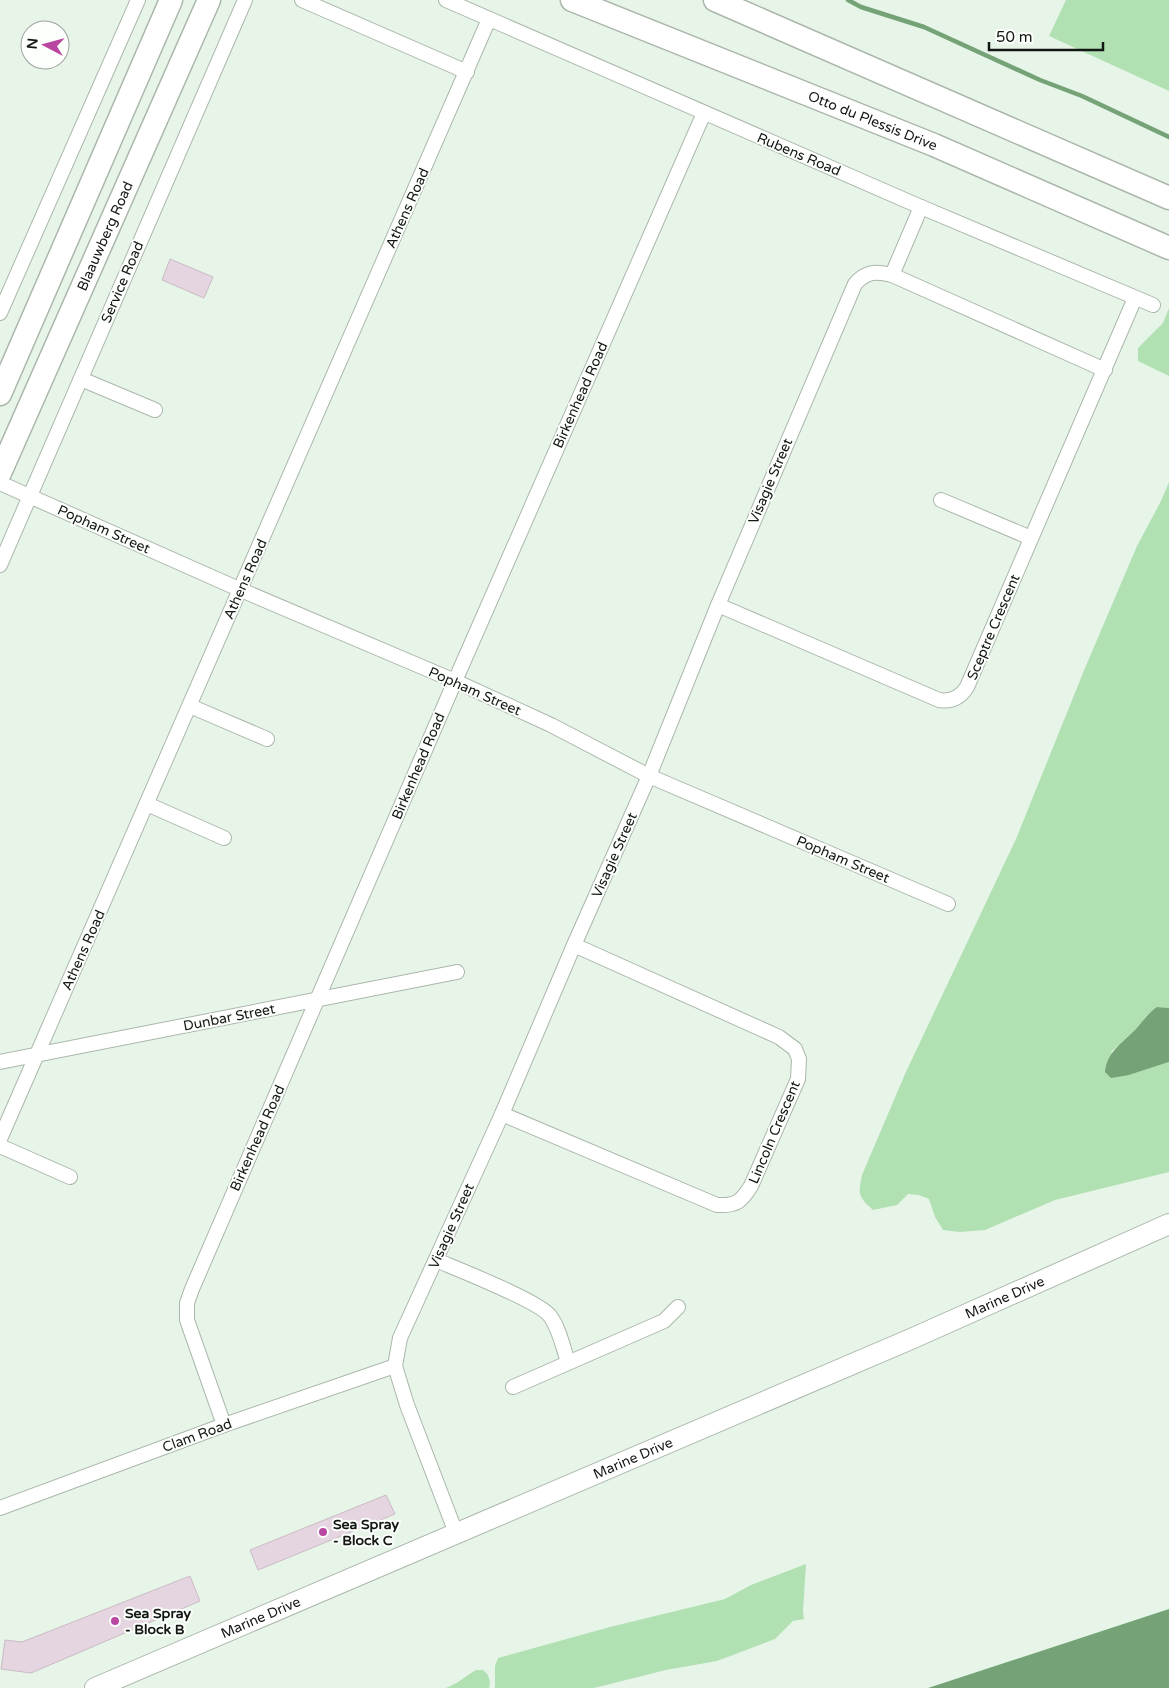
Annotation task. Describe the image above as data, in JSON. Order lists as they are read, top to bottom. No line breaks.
{"streets":{"main road":["Otto du Plessis Drive","Blaauwberg Road","Marine Drive"],"street":["Rubens Road","Athens Road","Service Road","Birkenhead Road","Visagie Street","Popham Street","Sceptre Crescent","Dunbar Street","Lincoln Crescent","Clam Road"]},"crossings":[["Rubens Road","Athens Road"],["Rubens Road","Birkenhead Road"],["Rubens Road","Sceptre Crescent"],["Athens Road","Popham Street"],["Athens Road","Dunbar Street"],["Service Road","Popham Street"],["Birkenhead Road","Popham Street"],["Birkenhead Road","Dunbar Street"],["Birkenhead Road","Clam Road"],["Visagie Street","Popham Street"],["Visagie Street","Sceptre Crescent"],["Visagie Street","Lincoln Crescent"],["Visagie Street","Marine Drive"],["Visagie Street","Clam Road"]],"places":["Sea Spray - Block C","Sea Spray - Block B"],"scale_bar":"50 m","north":"left"}
